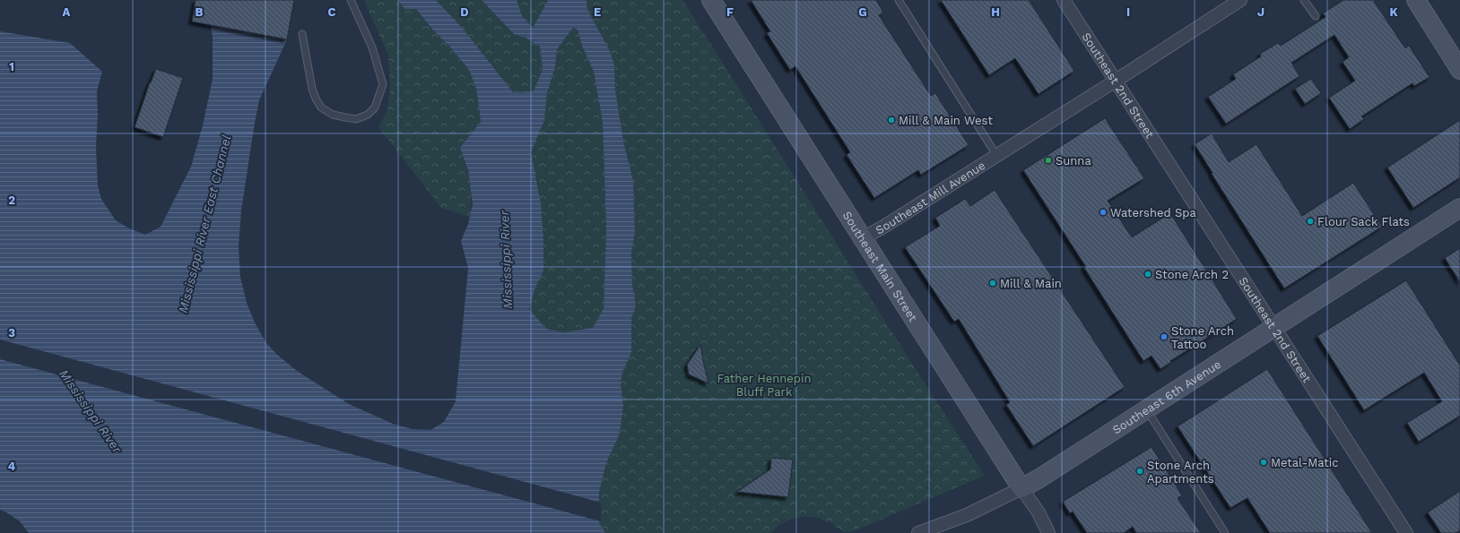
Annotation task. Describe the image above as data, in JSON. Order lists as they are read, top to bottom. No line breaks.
{"streets":{"street":["Southeast 2nd Street","Southeast Mill Avenue","Southeast Main Street","Southeast 6th Avenue"]},"crossings":[["Southeast 2nd Street","Southeast Mill Avenue"],["Southeast 2nd Street","Southeast 6th Avenue"],["Southeast Mill Avenue","Southeast Main Street"],["Southeast Main Street","Southeast 6th Avenue"]],"water":["Mississippi River East Channel","Mississippi River"],"parks":["Father Hennepin Bluff Park"],"places":["Mill & Main West","Sunna","Watershed Spa","Flour Sack Flats","Stone Arch 2","Mill & Main","Stone Arch Tattoo","Metal-Matic","Stone Arch Apartments"],"grid":{"columns":["A","B","C","D","E","F","G","H","I","J","K"],"rows":["1","2","3","4"]}}
